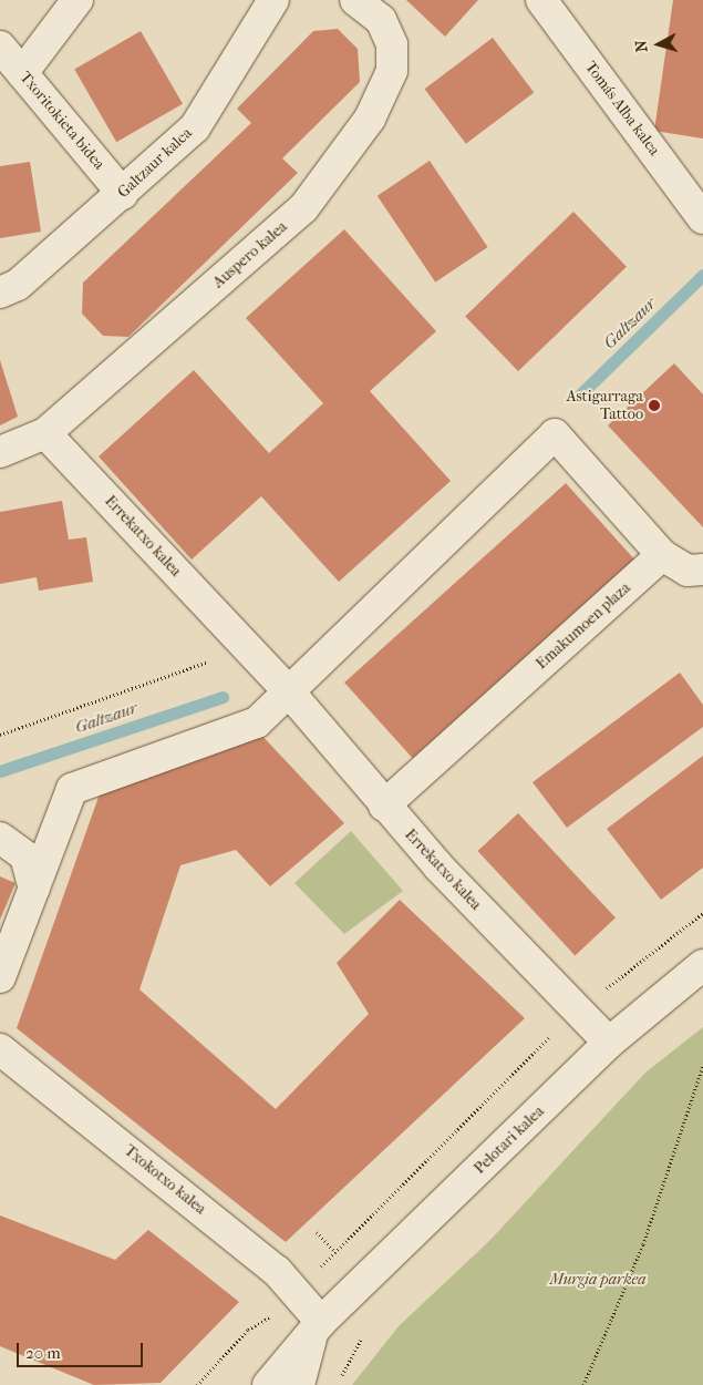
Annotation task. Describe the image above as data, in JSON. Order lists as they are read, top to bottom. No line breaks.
{"streets":{"street":["Tomás Alba kalea","Txoritokieta bidea","Galtzaur kalea","Auspero kalea","Errekatxo kalea","Emakumoen plaza","Pelotari kalea","Txokotxo kalea"]},"crossings":[["Txoritokieta bidea","Galtzaur kalea"],["Auspero kalea","Errekatxo kalea"],["Errekatxo kalea","Emakumoen plaza"],["Errekatxo kalea","Pelotari kalea"],["Pelotari kalea","Txokotxo kalea"]],"water":["Galtzaur"],"parks":["Murgia parkea"],"places":["Astigarraga Tattoo"],"scale_bar":"20 m","north":"left"}
